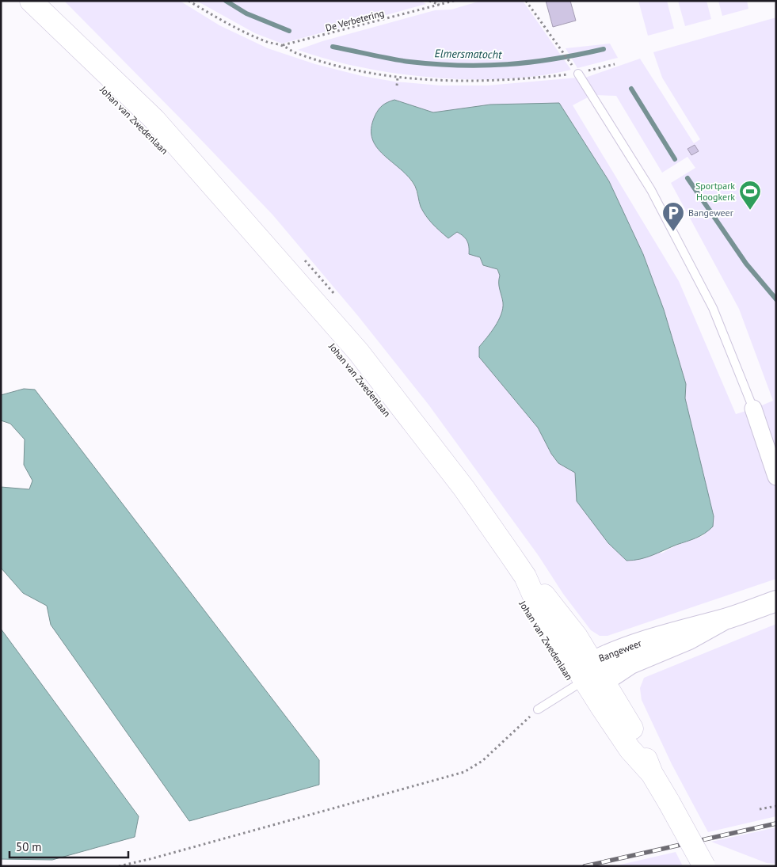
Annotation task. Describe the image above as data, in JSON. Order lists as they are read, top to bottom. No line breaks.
{"streets":{"main road":["Johan van Zwedenlaan"],"street":["Bangeweer"],"path":["De Verbetering"]},"crossings":[["Johan van Zwedenlaan","Bangeweer"]],"water":["Elmersmatocht"],"places":{"sports":["Sportpark Hoogkerk"],"parking":["Bangeweer"]},"scale_bar":"50 m"}
